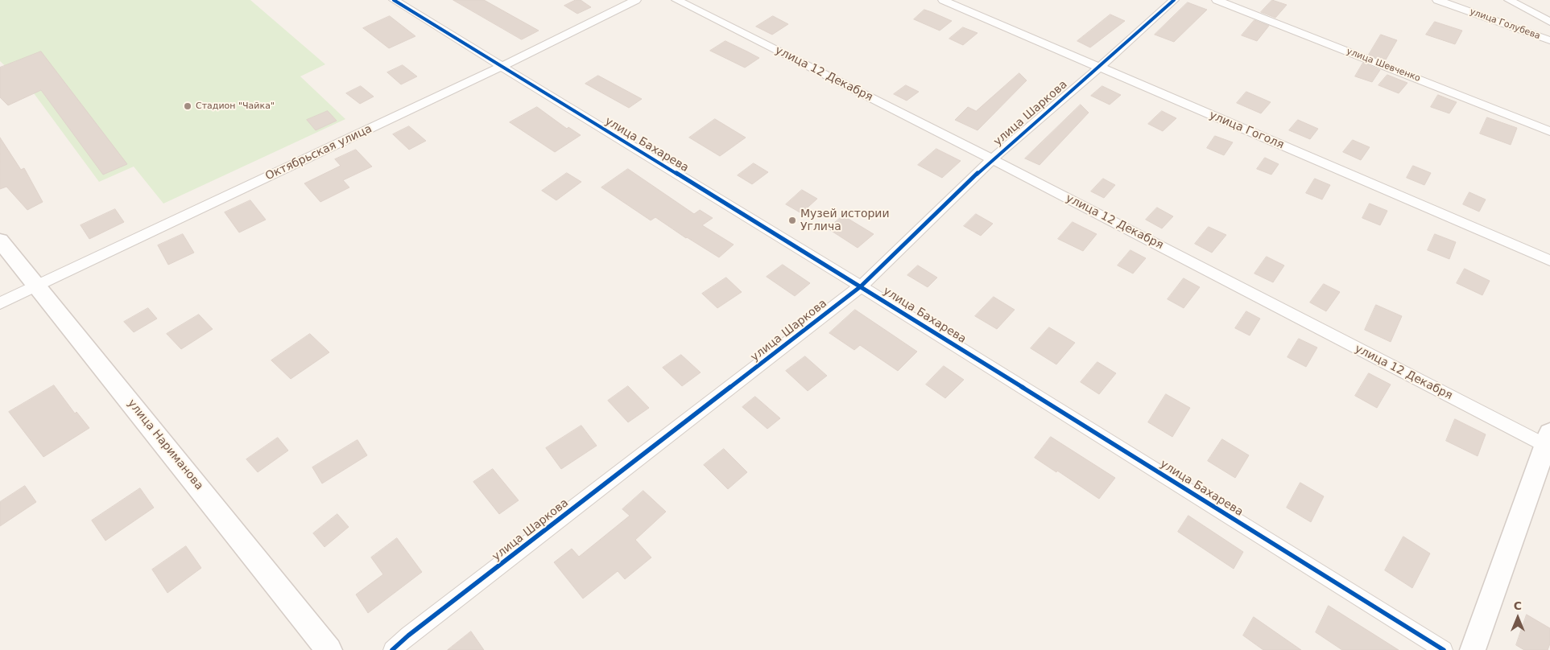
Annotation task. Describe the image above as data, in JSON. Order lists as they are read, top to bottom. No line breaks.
{"streets":{"main road":["улица Нариманова"],"street":["улица Голубева","улица Шевченко","улица 12 Декабря","улица Шаркова","улица Гоголя","улица Бахарева","Октябрьская улица"]},"crossings":[["улица 12 Декабря","улица Шаркова"],["улица Шаркова","улица Гоголя"],["улица Шаркова","улица Бахарева"],["улица Бахарева","Октябрьская улица"],["Октябрьская улица","улица Нариманова"]],"places":["Стадион \"Чайка\"","Музей истории Углича"],"north":"top"}
